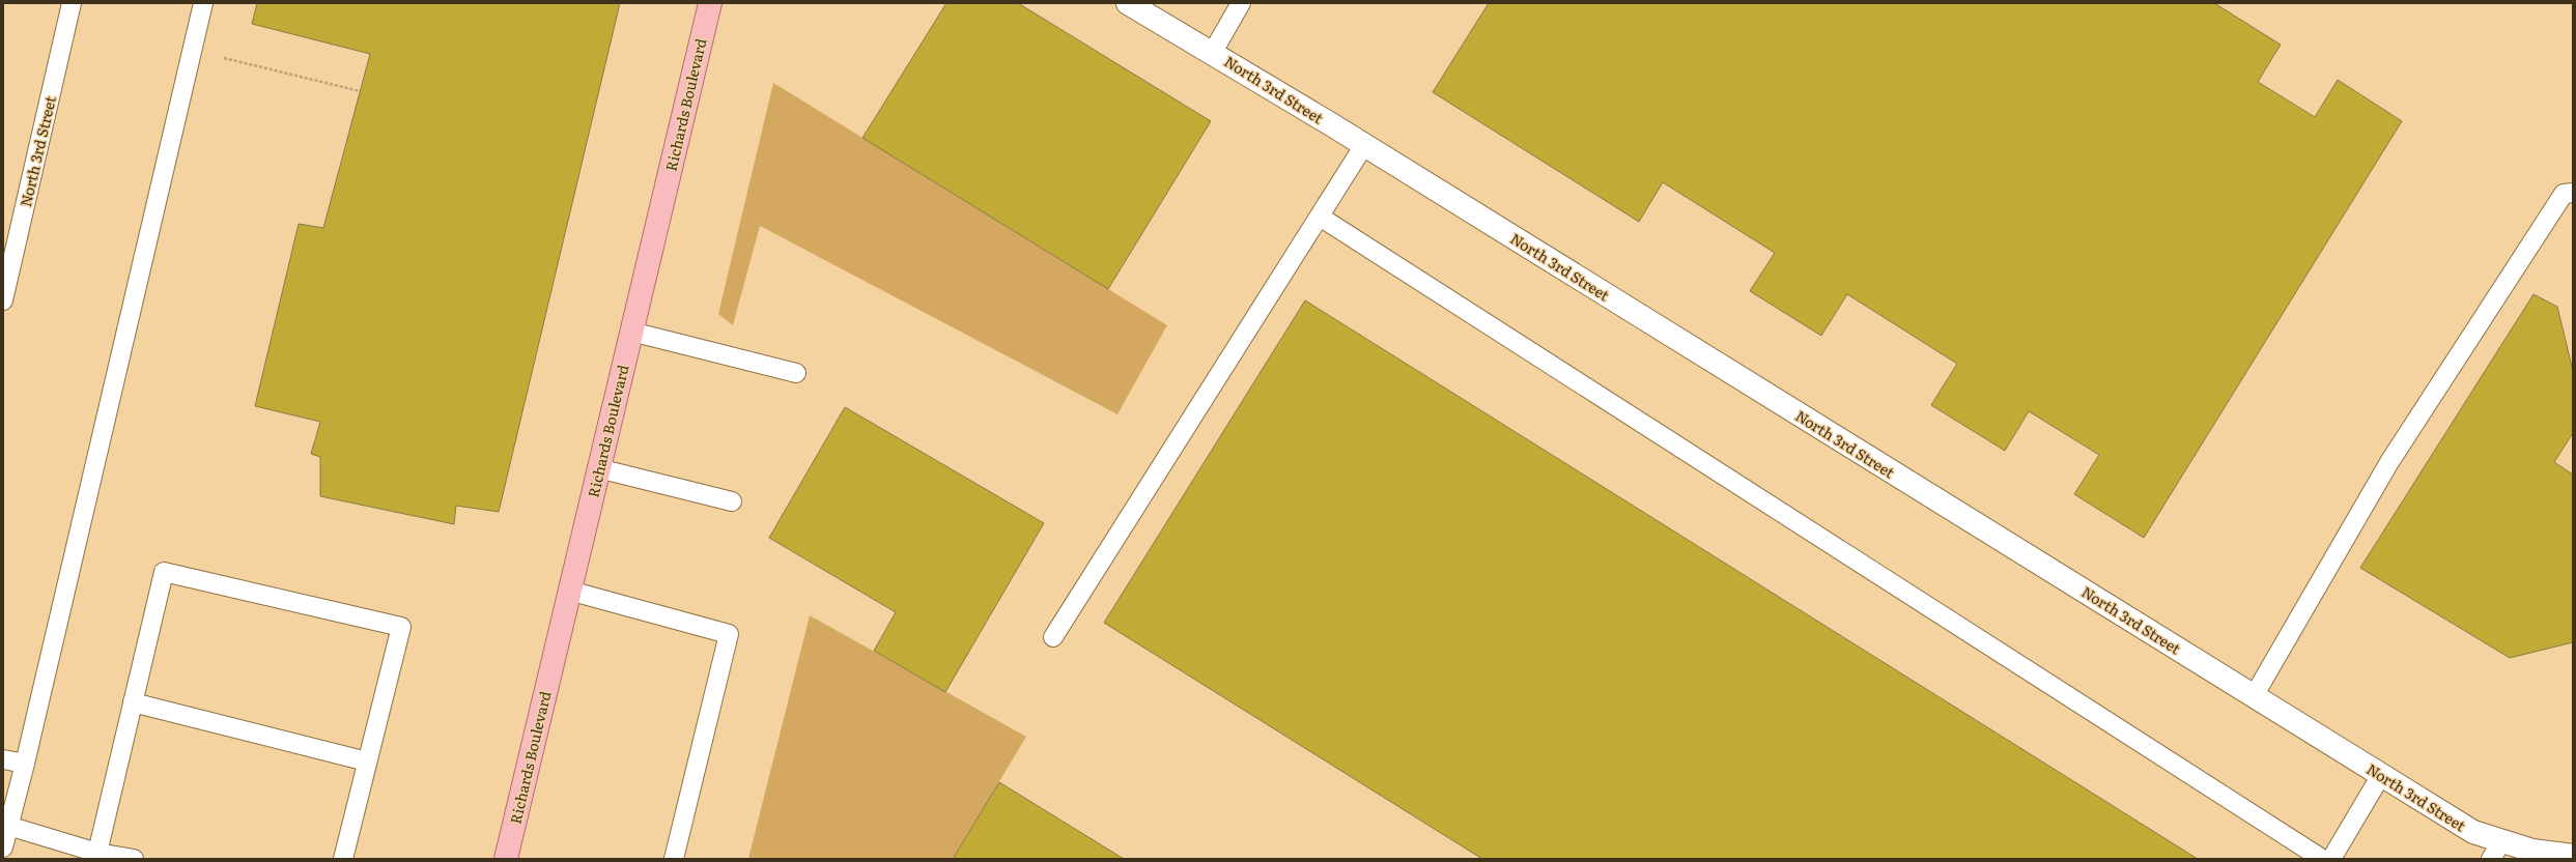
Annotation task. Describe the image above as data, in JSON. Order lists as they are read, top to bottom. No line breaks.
{"streets":{"main road":["Richards Boulevard"],"street":["North 3rd Street"]}}
